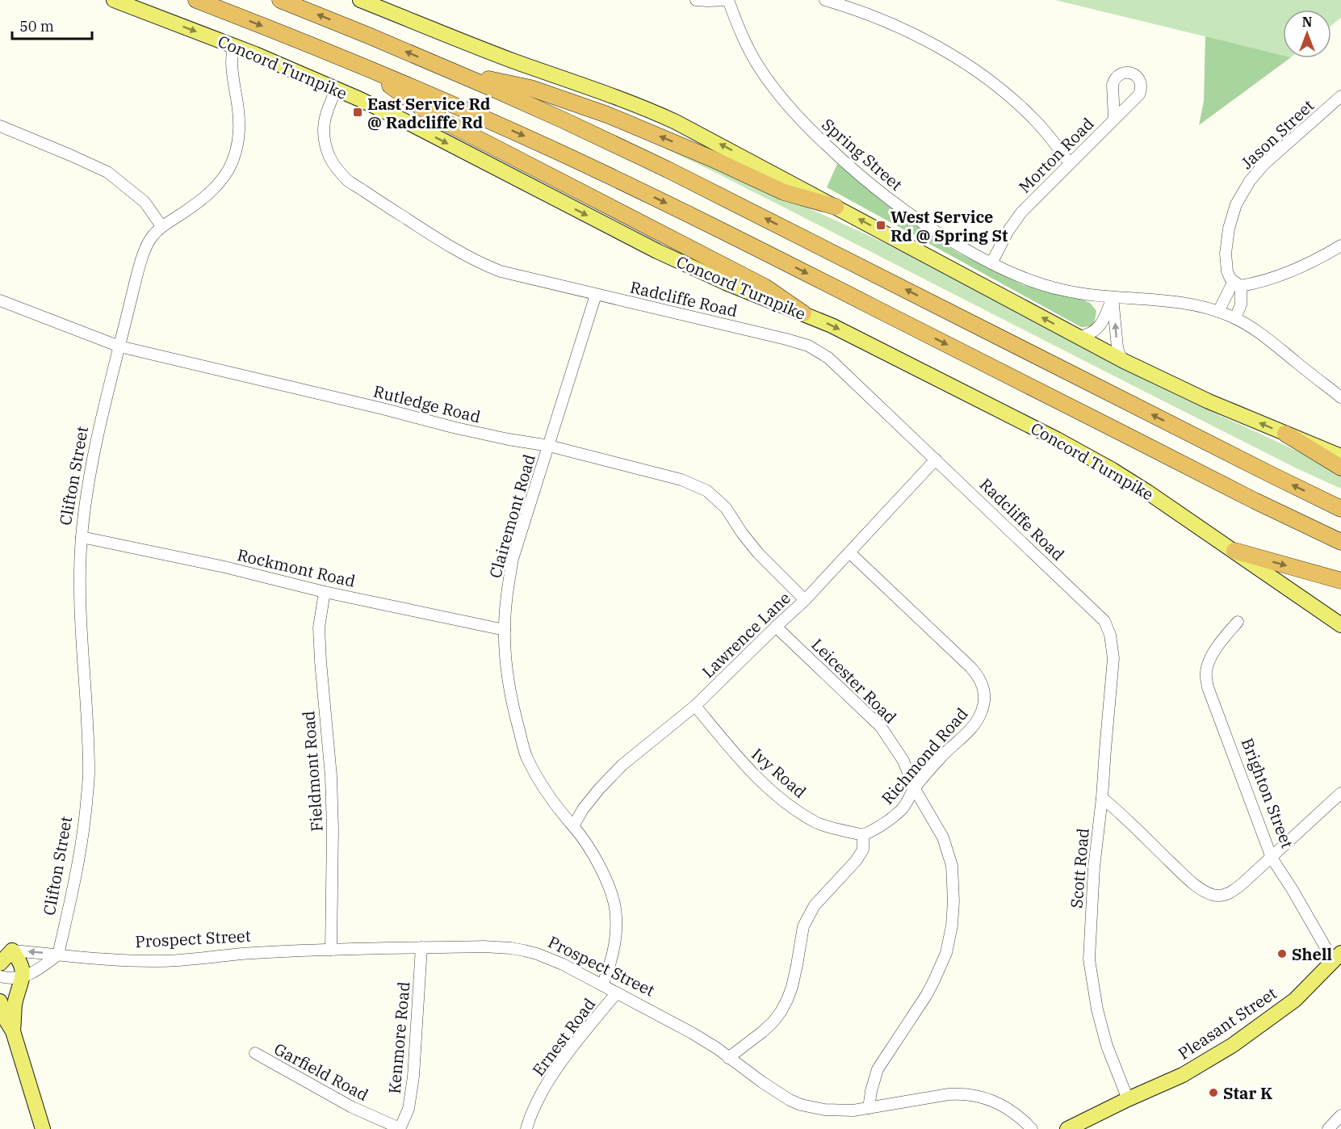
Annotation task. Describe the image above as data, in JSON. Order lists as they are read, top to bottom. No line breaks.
{"streets":{"highway":["Concord Turnpike"],"main road":["Pleasant Street"],"street":["Jason Street","Spring Street","Morton Road","Radcliffe Road","Rutledge Road","Clifton Street","Clairemont Road","Rockmont Road","Lawrence Lane","Leicester Road","Richmond Road","Fieldmont Road","Ivy Road","Brighton Street","Scott Road","Prospect Street","Ernest Road","Kenmore Road","Garfield Road"]},"crossings":[["Concord Turnpike","Radcliffe Road"],["Concord Turnpike","Clifton Street"],["Jason Street","Spring Street"],["Spring Street","Morton Road"],["Radcliffe Road","Clairemont Road"],["Radcliffe Road","Lawrence Lane"],["Radcliffe Road","Scott Road"],["Rutledge Road","Clifton Street"],["Rutledge Road","Clairemont Road"],["Rutledge Road","Lawrence Lane"],["Clifton Street","Rockmont Road"],["Clifton Street","Prospect Street"],["Clairemont Road","Rockmont Road"],["Clairemont Road","Lawrence Lane"],["Clairemont Road","Prospect Street"],["Rockmont Road","Fieldmont Road"],["Lawrence Lane","Leicester Road"],["Lawrence Lane","Richmond Road"],["Lawrence Lane","Ivy Road"],["Leicester Road","Richmond Road"],["Leicester Road","Prospect Street"],["Richmond Road","Ivy Road"],["Fieldmont Road","Prospect Street"],["Brighton Street","Pleasant Street"],["Scott Road","Pleasant Street"],["Prospect Street","Ernest Road"],["Prospect Street","Kenmore Road"],["Kenmore Road","Garfield Road"]],"places":{"transit":["East Service Rd @ Radcliffe Rd","West Service Rd @ Spring St"],"other":["Shell","Star K"]},"scale_bar":"50 m","north":"top"}
